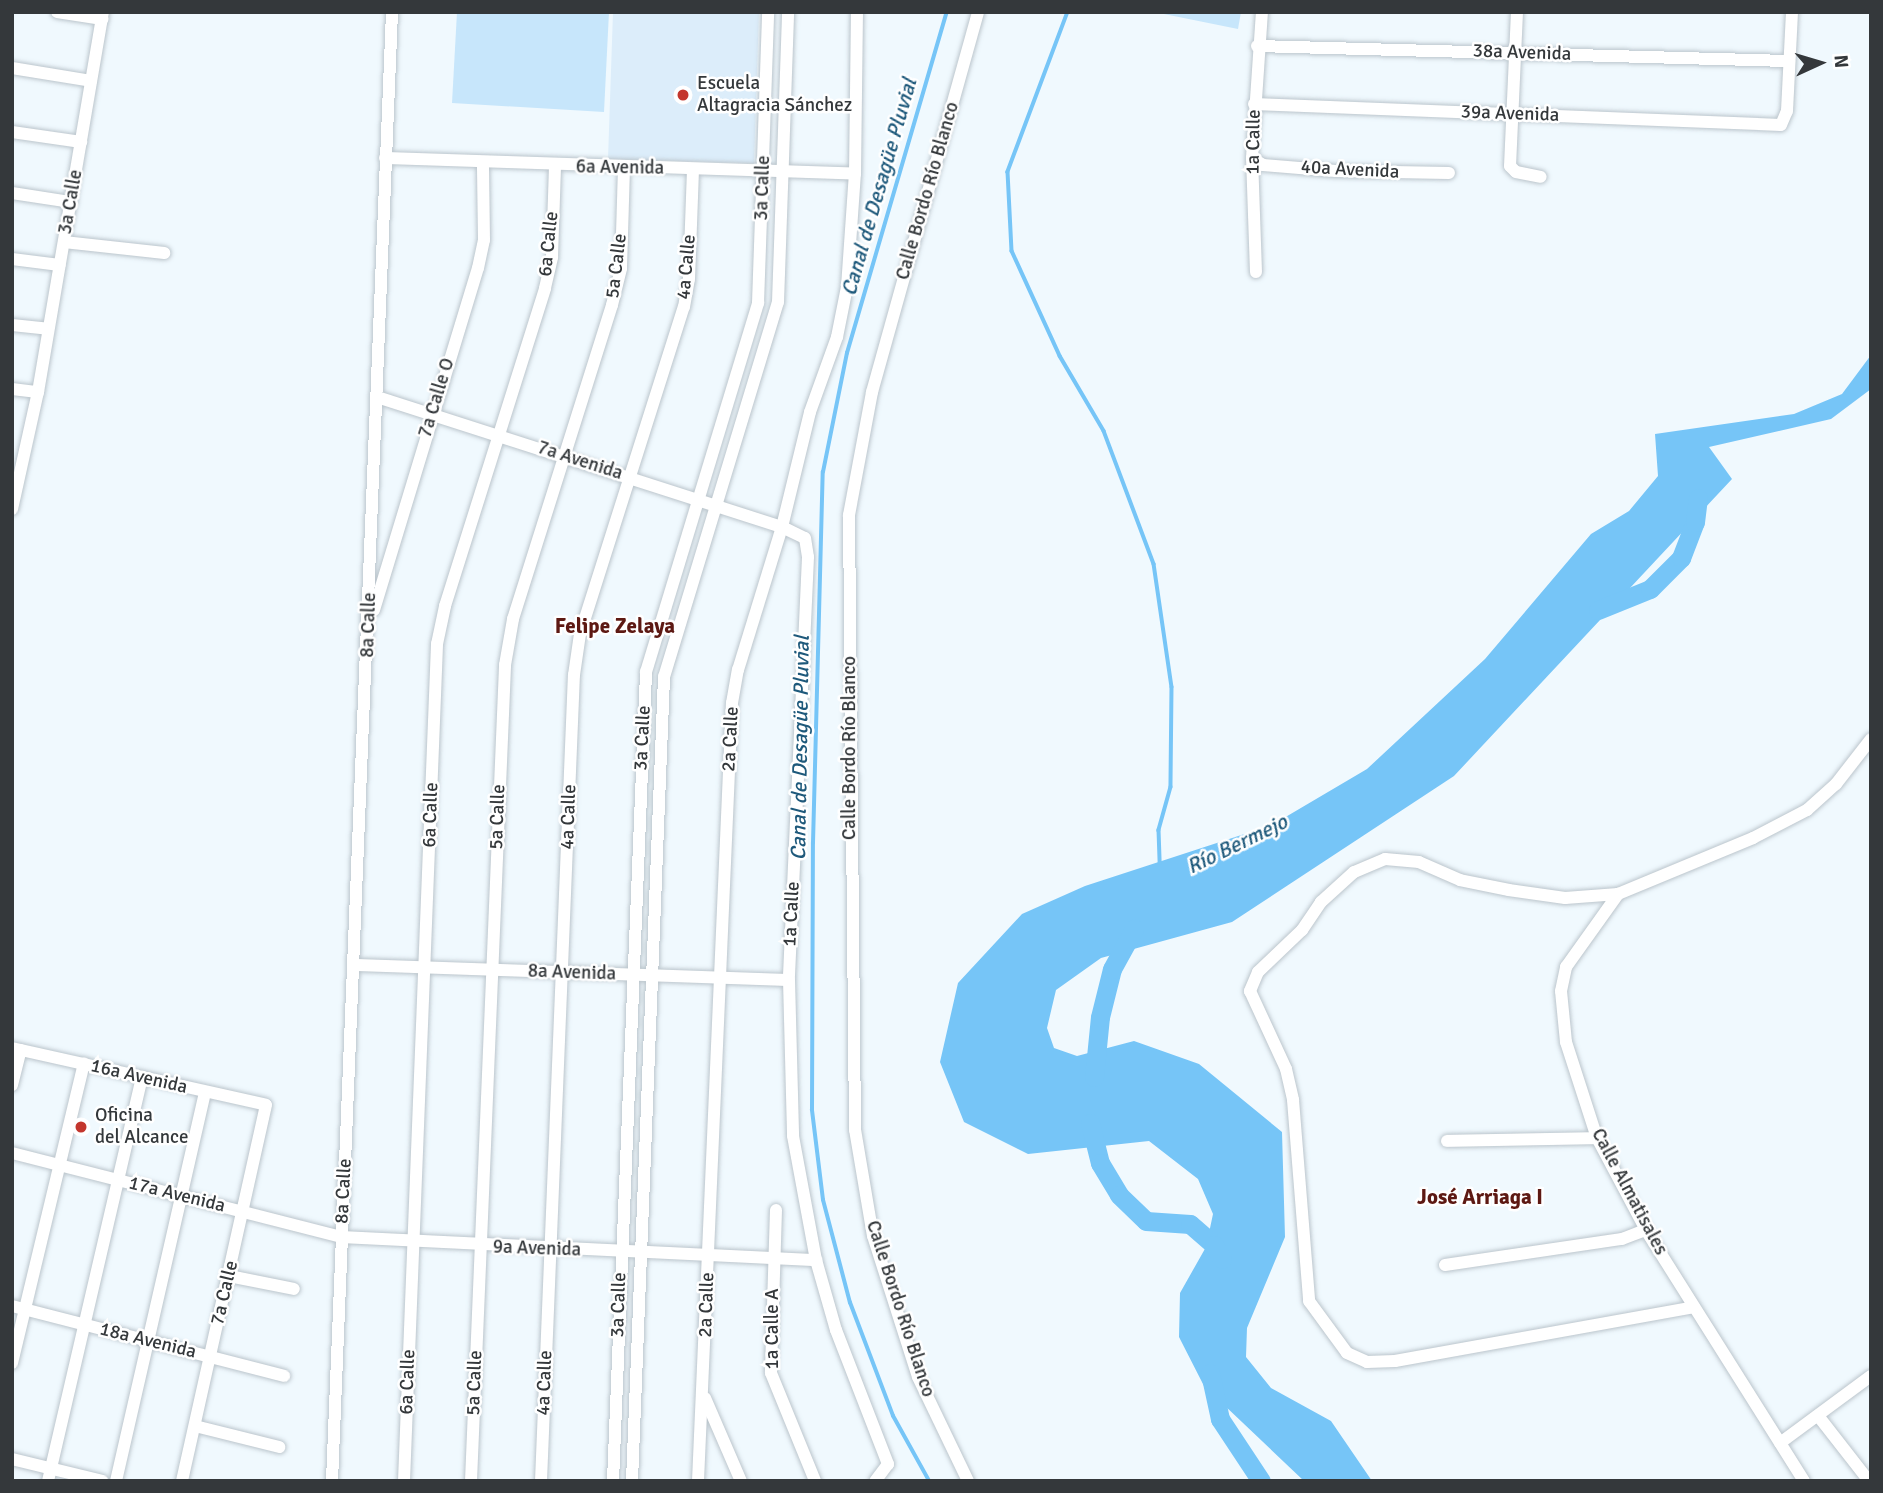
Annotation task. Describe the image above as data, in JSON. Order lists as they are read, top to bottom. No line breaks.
{"streets":{"street":["38a Avenida","39a Avenida","1a Calle","6a Avenida","40a Avenida","3a Calle","Calle Bordo Río Blanco","6a Calle","5a Calle","4a Calle","7a Calle O","7a Avenida","8a Calle","2a Calle","8a Avenida","16a Avenida","Calle Almatisales","17a Avenida","9a Avenida","7a Calle","1a Calle A","18a Avenida"]},"crossings":[["38a Avenida","39a Avenida"],["38a Avenida","1a Calle"],["39a Avenida","1a Calle"],["1a Calle","40a Avenida"],["1a Calle","7a Avenida"],["1a Calle","2a Calle"],["1a Calle","8a Avenida"],["6a Avenida","3a Calle"],["6a Avenida","6a Calle"],["6a Avenida","5a Calle"],["6a Avenida","4a Calle"],["6a Avenida","7a Calle O"],["6a Avenida","8a Calle"],["6a Avenida","2a Calle"],["3a Calle","7a Avenida"],["3a Calle","8a Avenida"],["3a Calle","9a Avenida"],["6a Calle","7a Avenida"],["6a Calle","8a Avenida"],["6a Calle","9a Avenida"],["5a Calle","7a Avenida"],["5a Calle","8a Avenida"],["5a Calle","9a Avenida"],["4a Calle","7a Avenida"],["4a Calle","8a Avenida"],["4a Calle","9a Avenida"],["7a Calle O","7a Avenida"],["7a Calle O","8a Calle"],["7a Avenida","8a Calle"],["7a Avenida","2a Calle"],["8a Calle","8a Avenida"],["8a Calle","17a Avenida"],["8a Calle","9a Avenida"],["2a Calle","8a Avenida"],["2a Calle","9a Avenida"],["16a Avenida","7a Calle"],["17a Avenida","9a Avenida"],["17a Avenida","7a Calle"],["9a Avenida","1a Calle A"],["7a Calle","18a Avenida"]],"districts":["Felipe Zelaya","José Arriaga I"],"water":["Canal de Desagüe Pluvial","Río Bermejo"],"places":["Escuela Altagracia Sánchez","Oficina del Alcance"],"north":"right"}
